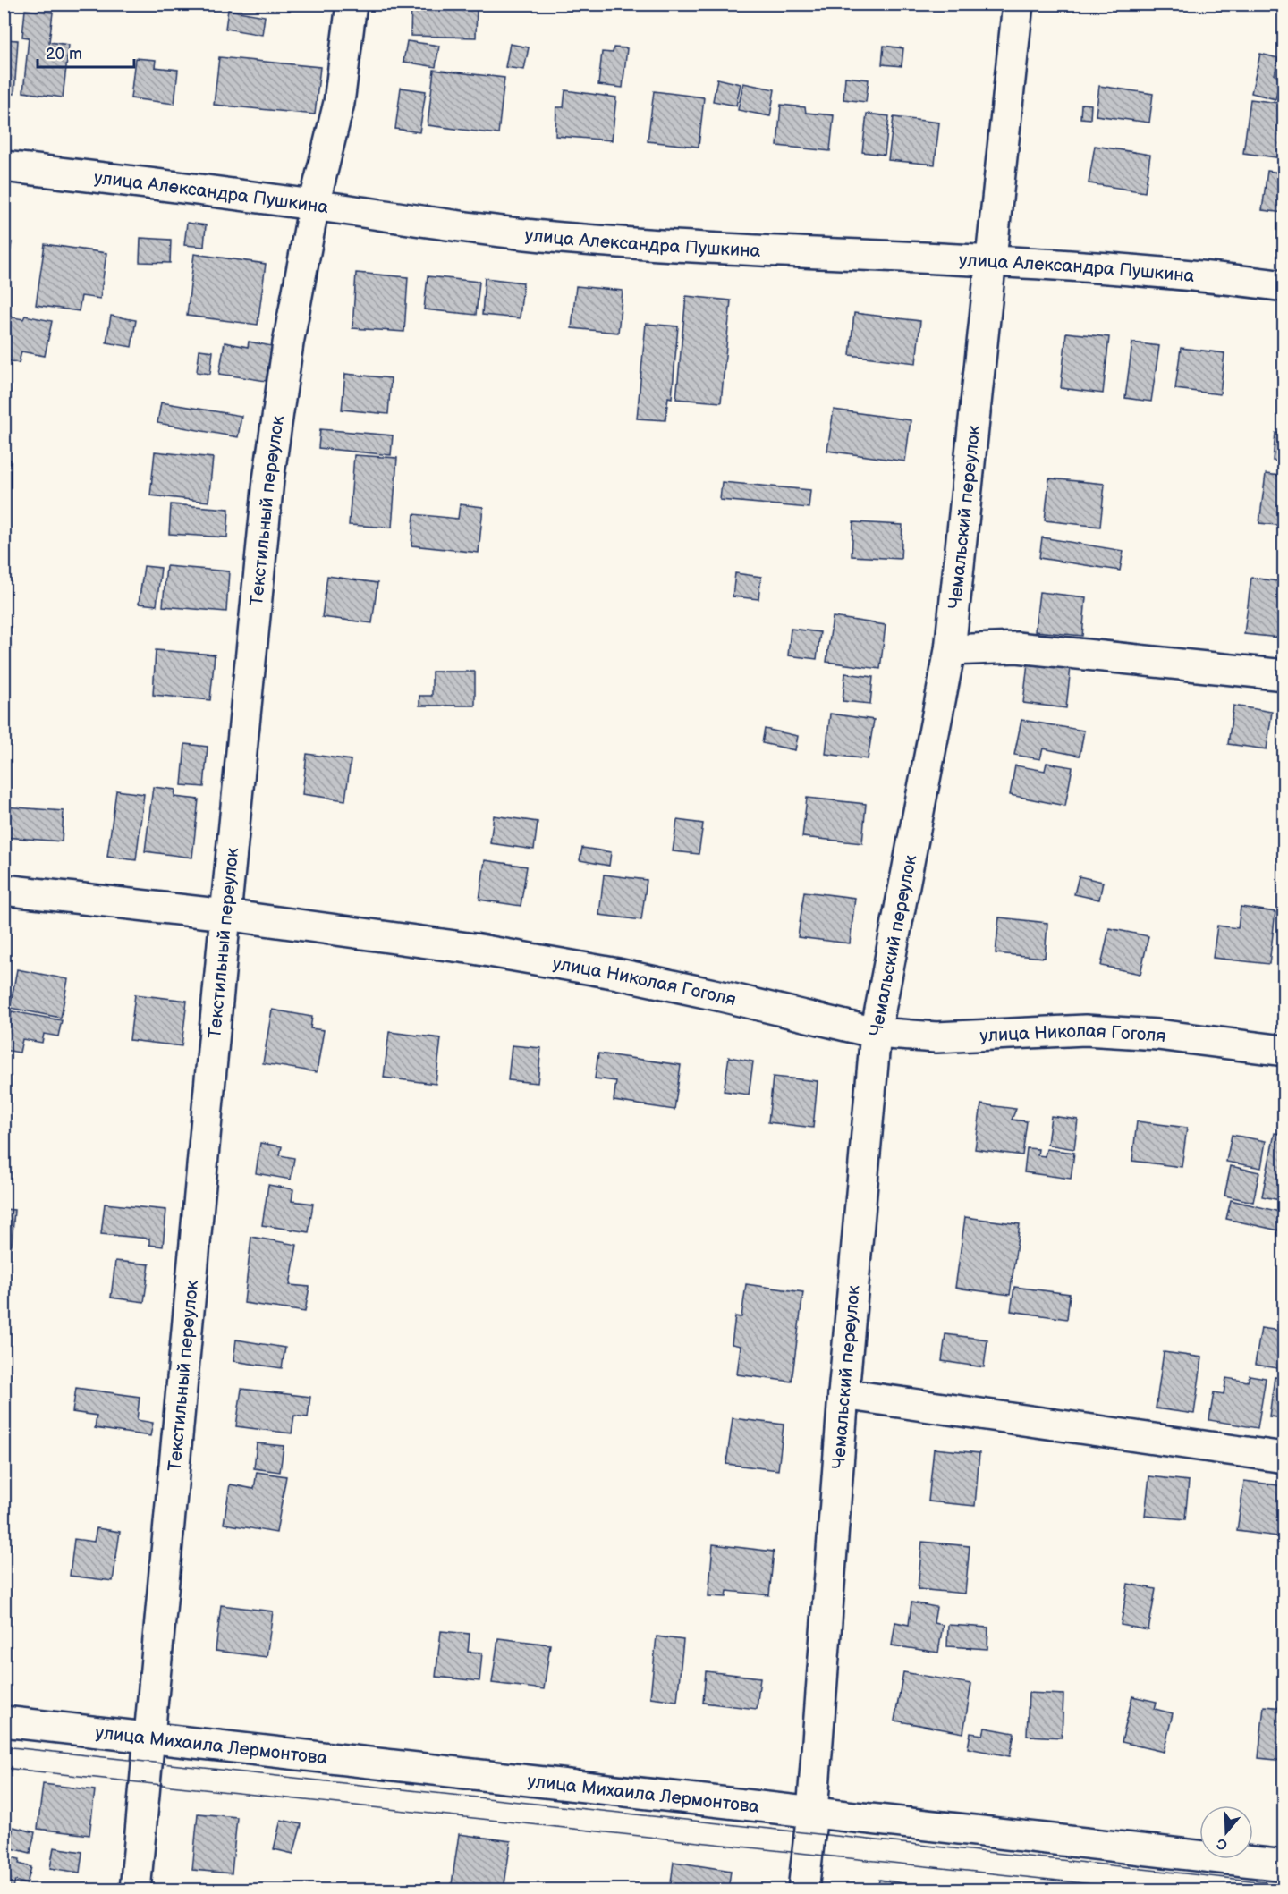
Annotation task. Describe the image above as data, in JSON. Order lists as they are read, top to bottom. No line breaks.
{"streets":{"street":["улица Александра Пушкина","Текстильный переулок","Чемальский переулок","улица Николая Гоголя","улица Михаила Лермонтова"]},"crossings":[["улица Александра Пушкина","Текстильный переулок"],["улица Александра Пушкина","Чемальский переулок"],["Текстильный переулок","улица Николая Гоголя"],["Текстильный переулок","улица Михаила Лермонтова"],["Чемальский переулок","улица Николая Гоголя"],["Чемальский переулок","улица Михаила Лермонтова"]],"scale_bar":"20 m","north":"bottom"}
